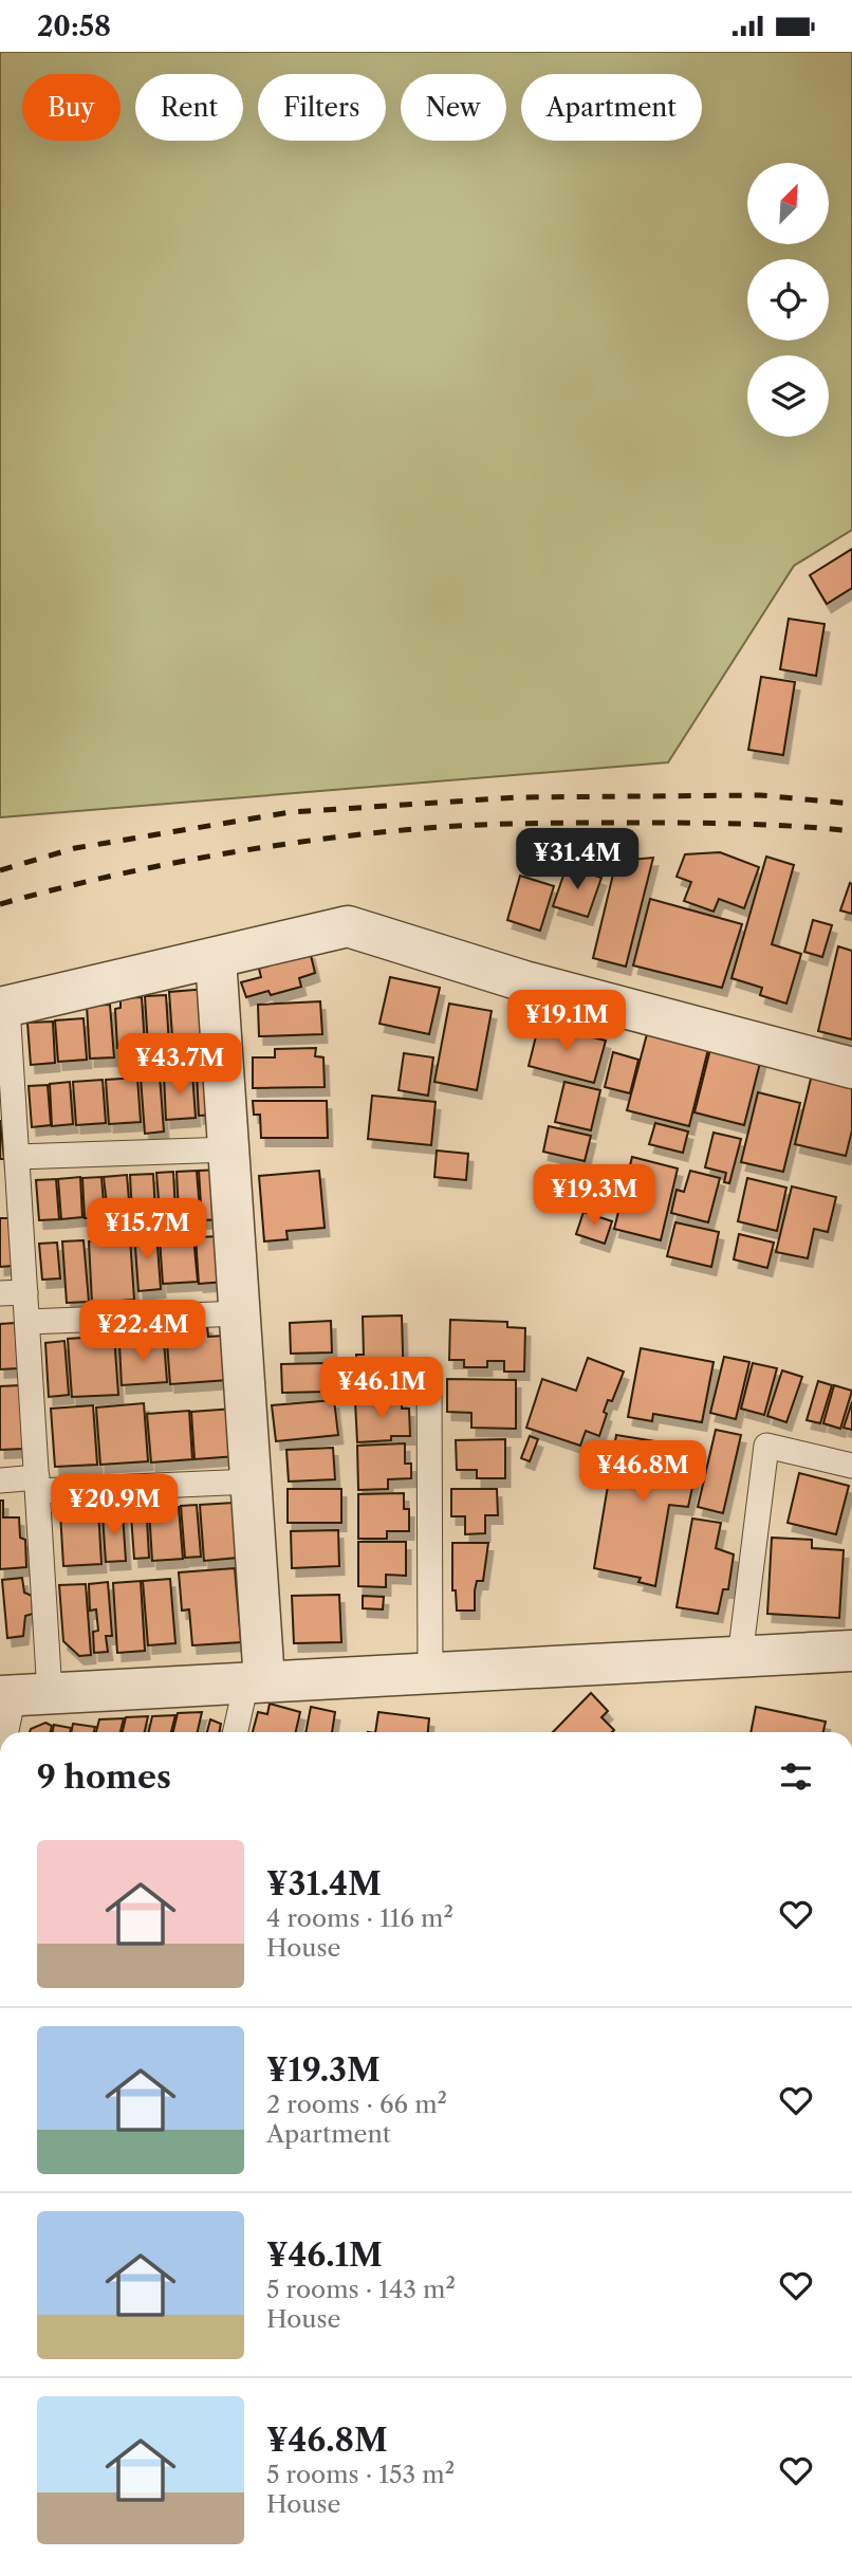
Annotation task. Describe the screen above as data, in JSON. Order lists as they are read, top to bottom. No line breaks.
{"north":"top right","page":{"status":"20:58","chip":["Buy","Rent","Filters","New","Apartment"],"price":["¥31.4M","¥19.1M","¥43.7M","¥19.3M","¥15.7M","¥22.4M","¥46.1M","¥46.8M","¥20.9M"],"heading":"9 homes","list":[{"name":"¥31.4M","note":"4 rooms · 116 m² · House"},{"name":"¥19.3M","note":"2 rooms · 66 m² · Apartment"},{"name":"¥46.1M","note":"5 rooms · 143 m² · House"},{"name":"¥46.8M","note":"5 rooms · 153 m² · House"}]}}
